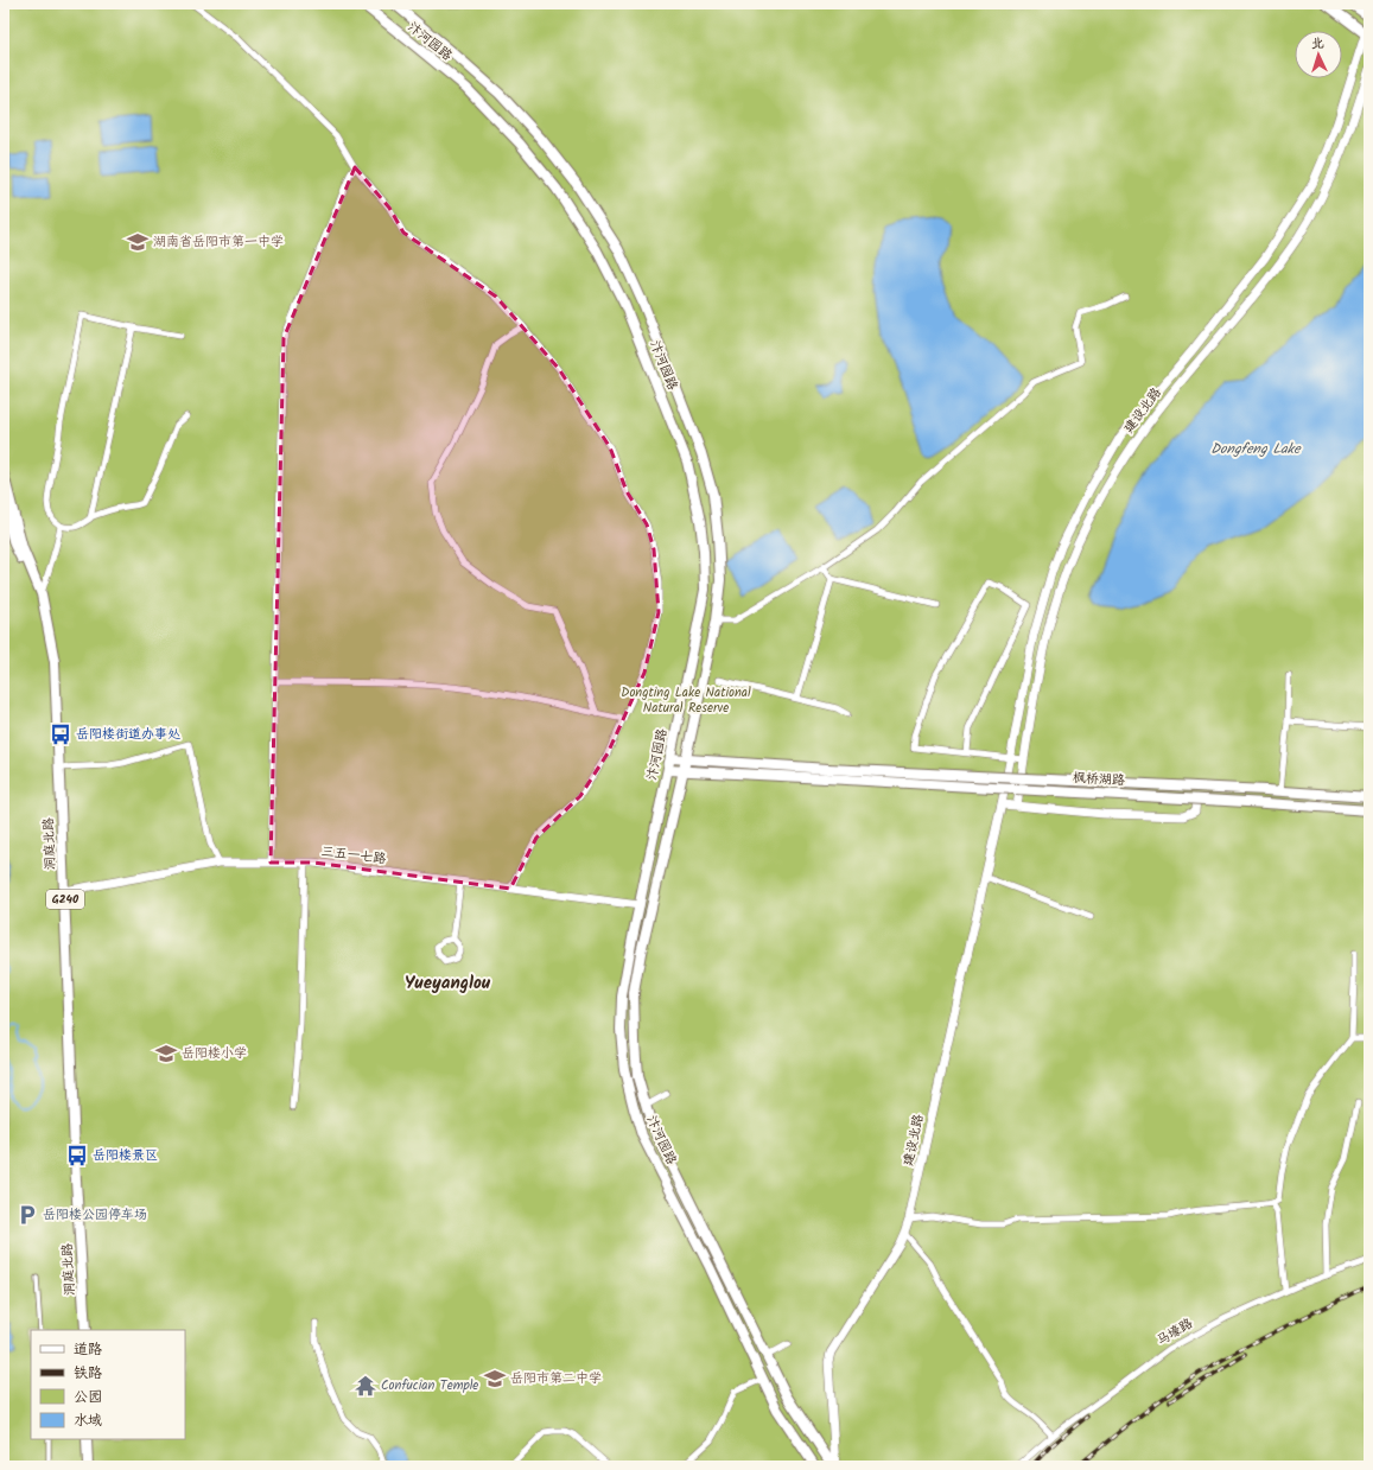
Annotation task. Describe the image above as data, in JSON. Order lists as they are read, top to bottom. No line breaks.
{"streets":{"main road":["汴河园路","建设北路","枫桥湖路","洞庭北路","三五一七路","G240"],"street":["马壕路"]},"crossings":[["汴河园路","建设北路"],["汴河园路","三五一七路"],["洞庭北路","三五一七路"]],"districts":["Yueyanglou"],"water":["Dongfeng Lake"],"parks":["Dongting Lake National Natural Reserve"],"places":{"school or university":["湖南省岳阳市第一中学","岳阳楼小学","岳阳市第二中学"],"bus stop":["岳阳楼街道办事处","岳阳楼景区"],"parking":["岳阳楼公园停车场"],"temple":["Confucian Temple"]},"legend":["道路","铁路","公园","水域"],"north":"top"}
